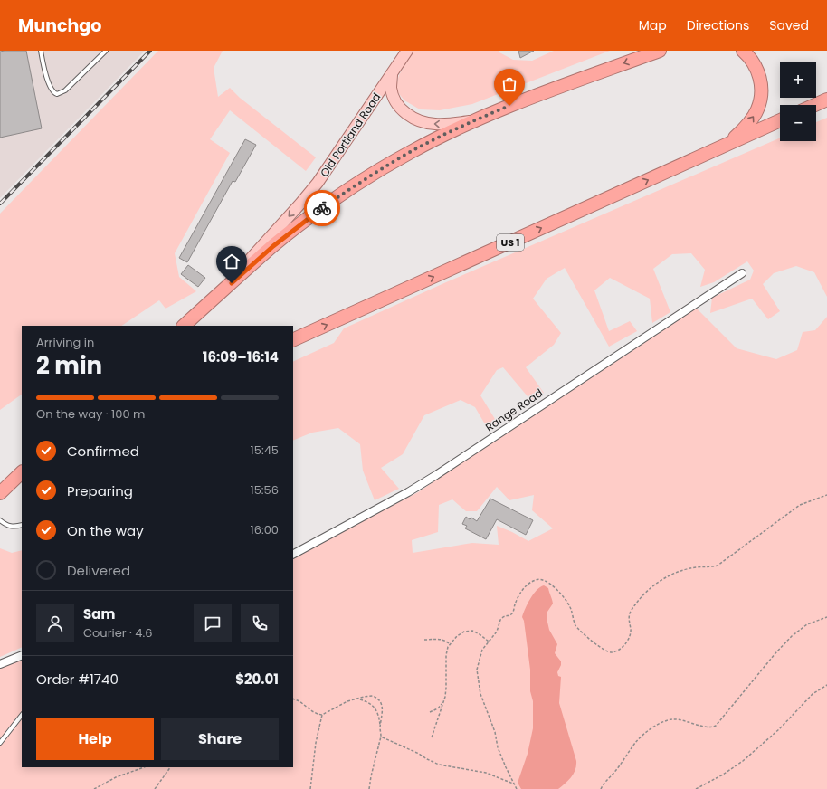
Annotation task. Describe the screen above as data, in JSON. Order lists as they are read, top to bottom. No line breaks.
{"streets":{"highway":["US 1"],"main road":["Old Portland Road"],"street":["Range Road"]},"one_way":["Old Portland Road"],"page":{"header":"Munchgo","nav":["Map","Directions","Saved"],"map_buttons":["+","−"],"heading":["2 min","Arriving in","16:09–16:14"],"panel":["Sam","Courier · 4.6","Order #1740","$20.01"],"bar":"On the way · 100 m","list":[["Confirmed","15:45"],["Preparing","15:56"],["On the way","16:00"],"Delivered"],"buttons":["Help","Share"]}}
